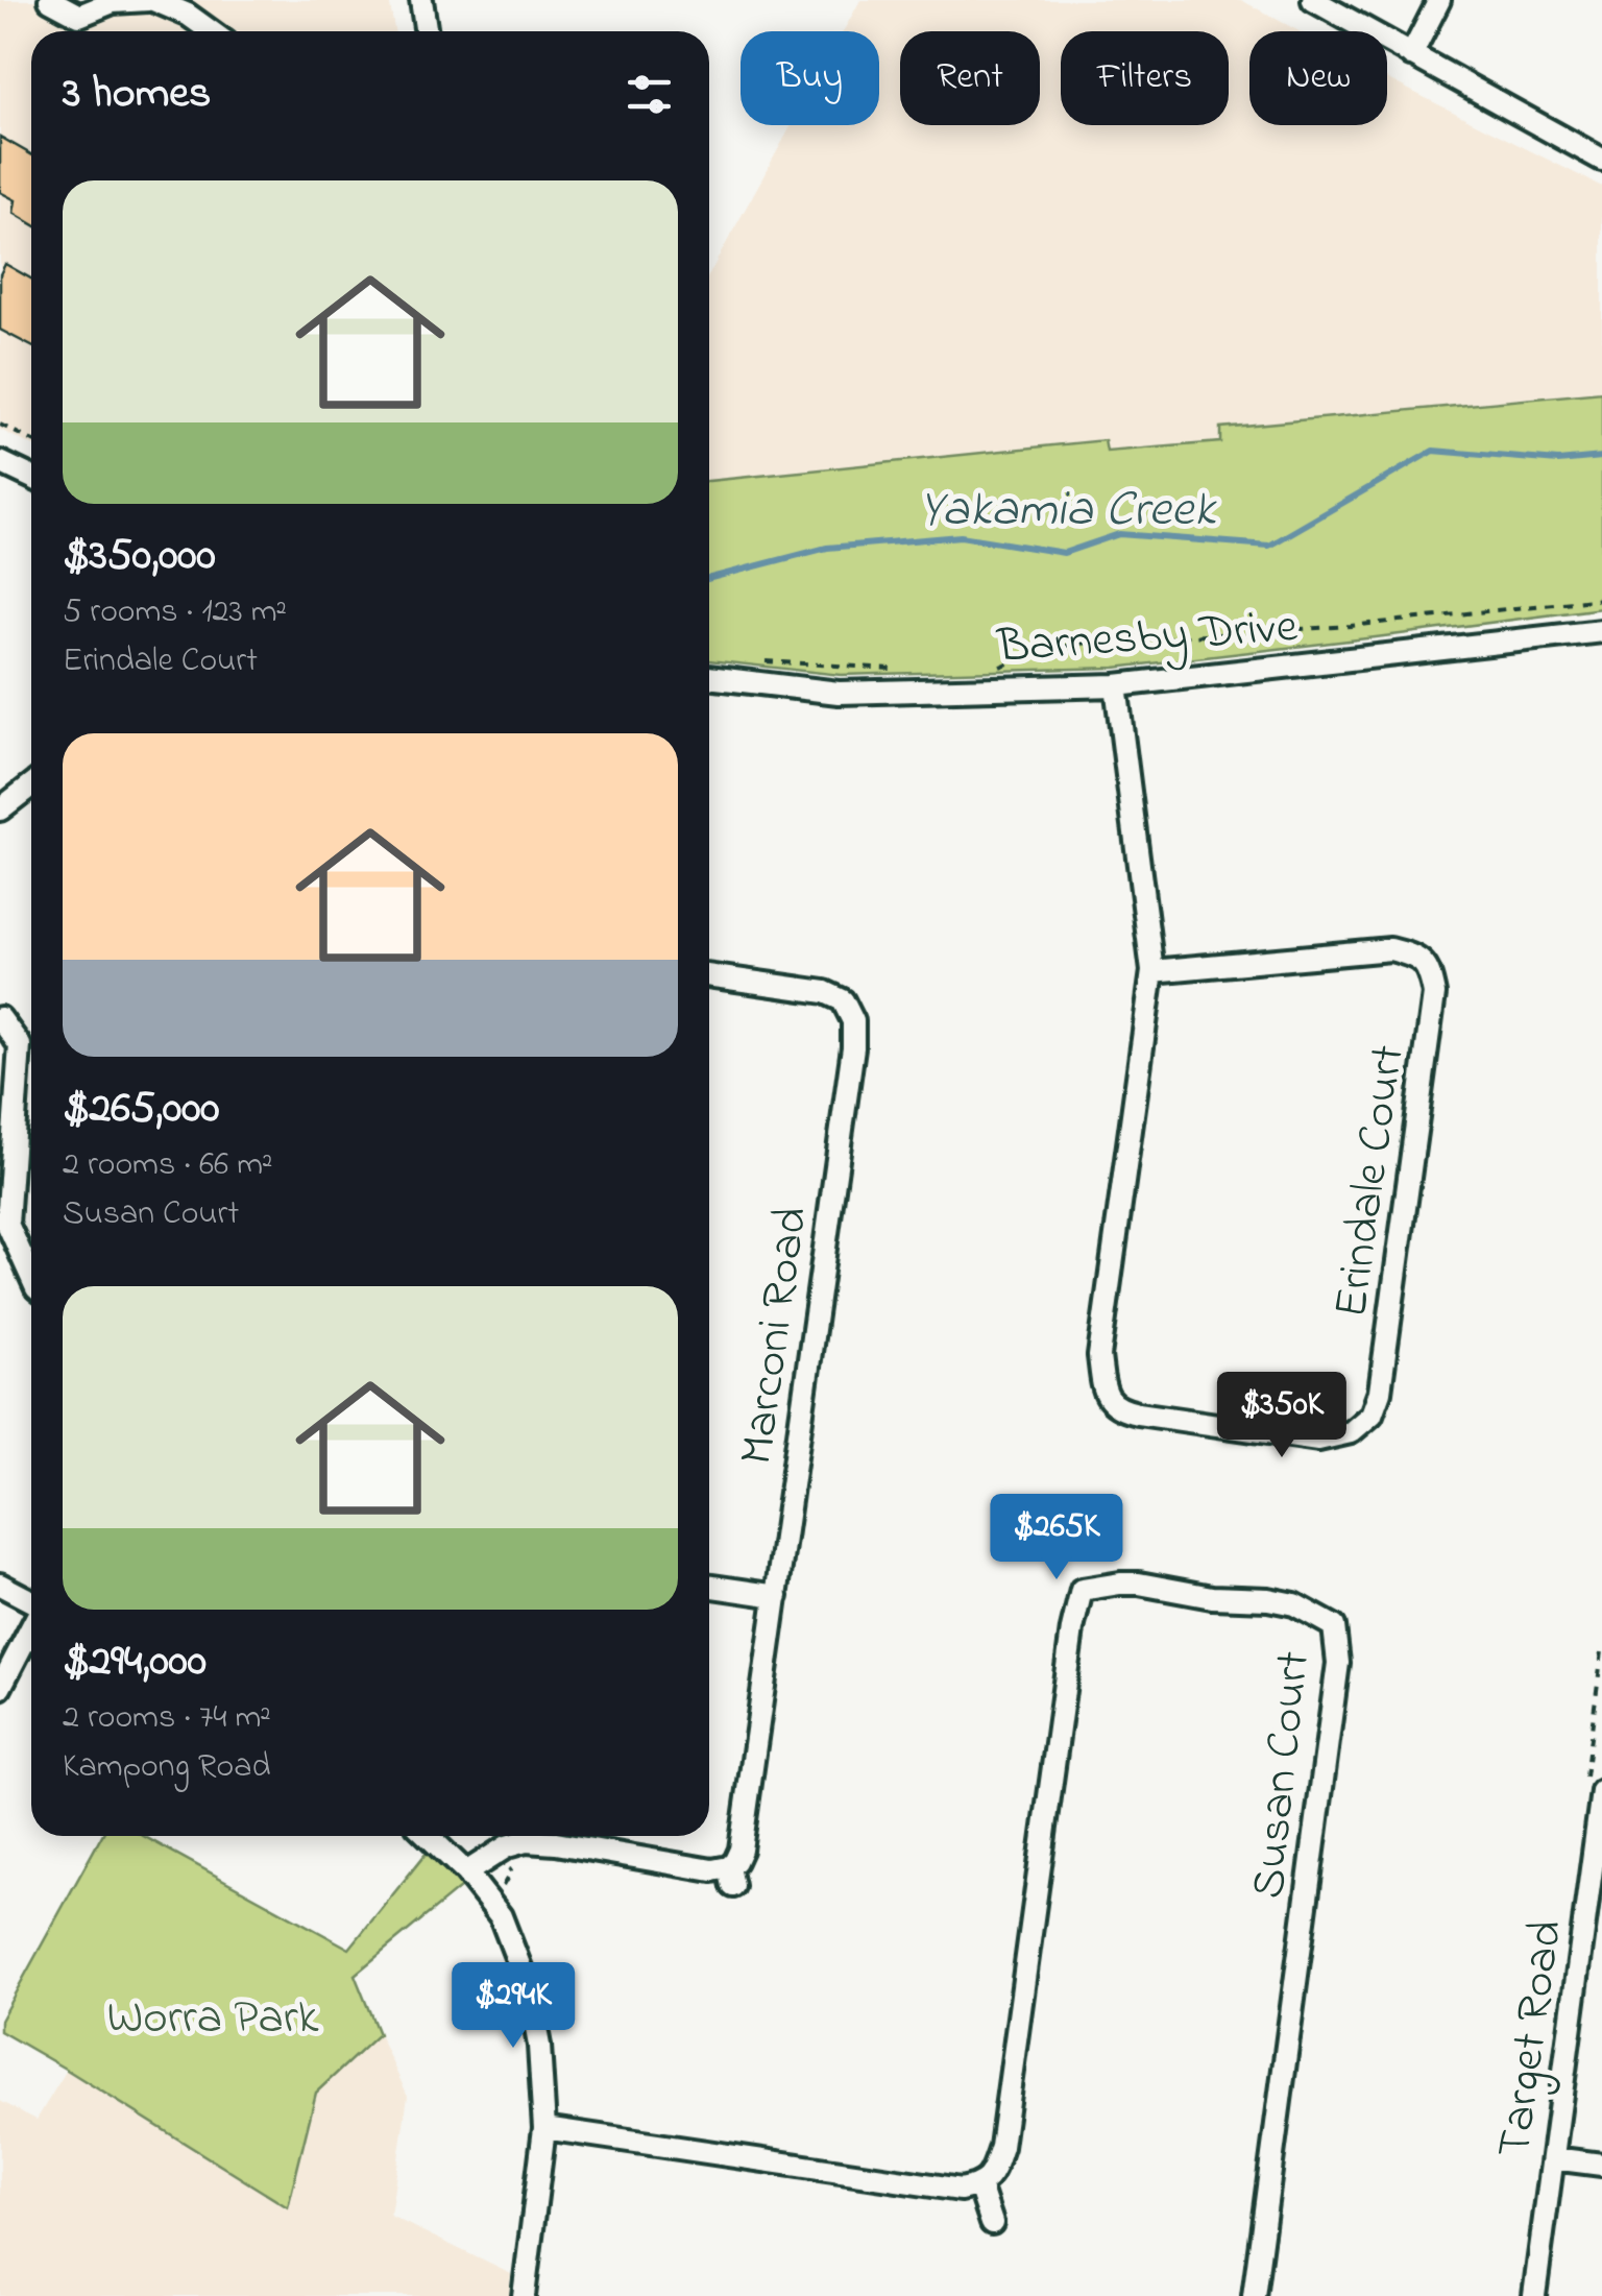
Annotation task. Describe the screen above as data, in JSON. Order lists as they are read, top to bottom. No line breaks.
{"streets":{"street":["Barnesby Drive","Erindale Court","Marconi Road","Susan Court","Target Road"]},"crossings":[["Barnesby Drive","Erindale Court"]],"water":["Yakamia Creek"],"parks":["Worra Park"],"page":{"chip":["Buy","Rent","Filters","New"],"heading":"3 homes","list":[{"name":"$350,000","note":"5 rooms · 123 m² · Erindale Court"},{"name":"$265,000","note":"2 rooms · 66 m² · Susan Court"},{"name":"$294,000","note":"2 rooms · 74 m² · Kampong Road"}],"price":["$350K","$265K","$294K"]}}
